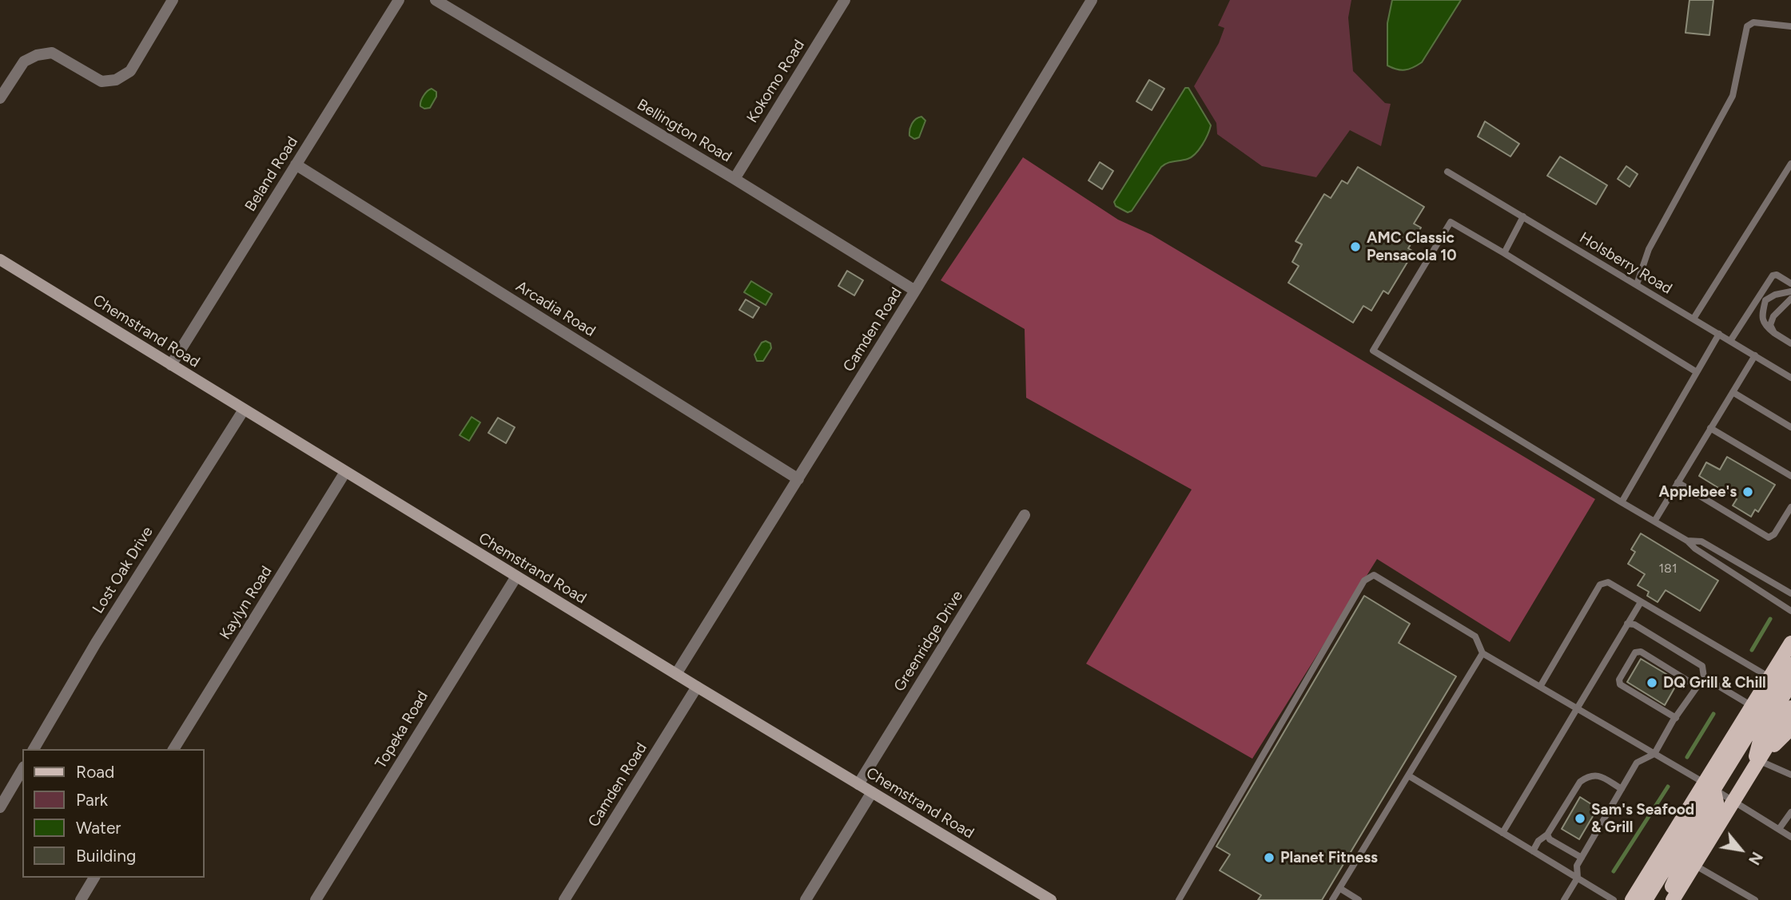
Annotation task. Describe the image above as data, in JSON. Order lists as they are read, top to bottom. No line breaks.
{"streets":{"street":["Kokomo Road","Bellington Road","Beland Road","Arcadia Road","Camden Road","Chemstrand Road","Lost Oak Drive","Kaylyn Road","Greenridge Drive","Topeka Road"],"lane":["Holsberry Road"]},"crossings":[["Kokomo Road","Bellington Road"],["Bellington Road","Camden Road"],["Beland Road","Arcadia Road"],["Beland Road","Chemstrand Road"],["Arcadia Road","Camden Road"],["Camden Road","Chemstrand Road"],["Chemstrand Road","Lost Oak Drive"],["Chemstrand Road","Kaylyn Road"],["Chemstrand Road","Greenridge Drive"],["Chemstrand Road","Topeka Road"]],"places":["AMC Classic Pensacola 10","Applebee's","DQ Grill & Chill","Sam's Seafood & Grill","Planet Fitness"],"house_numbers":["181"],"legend":["Road","Park","Water","Building"],"north":"bottom right"}
